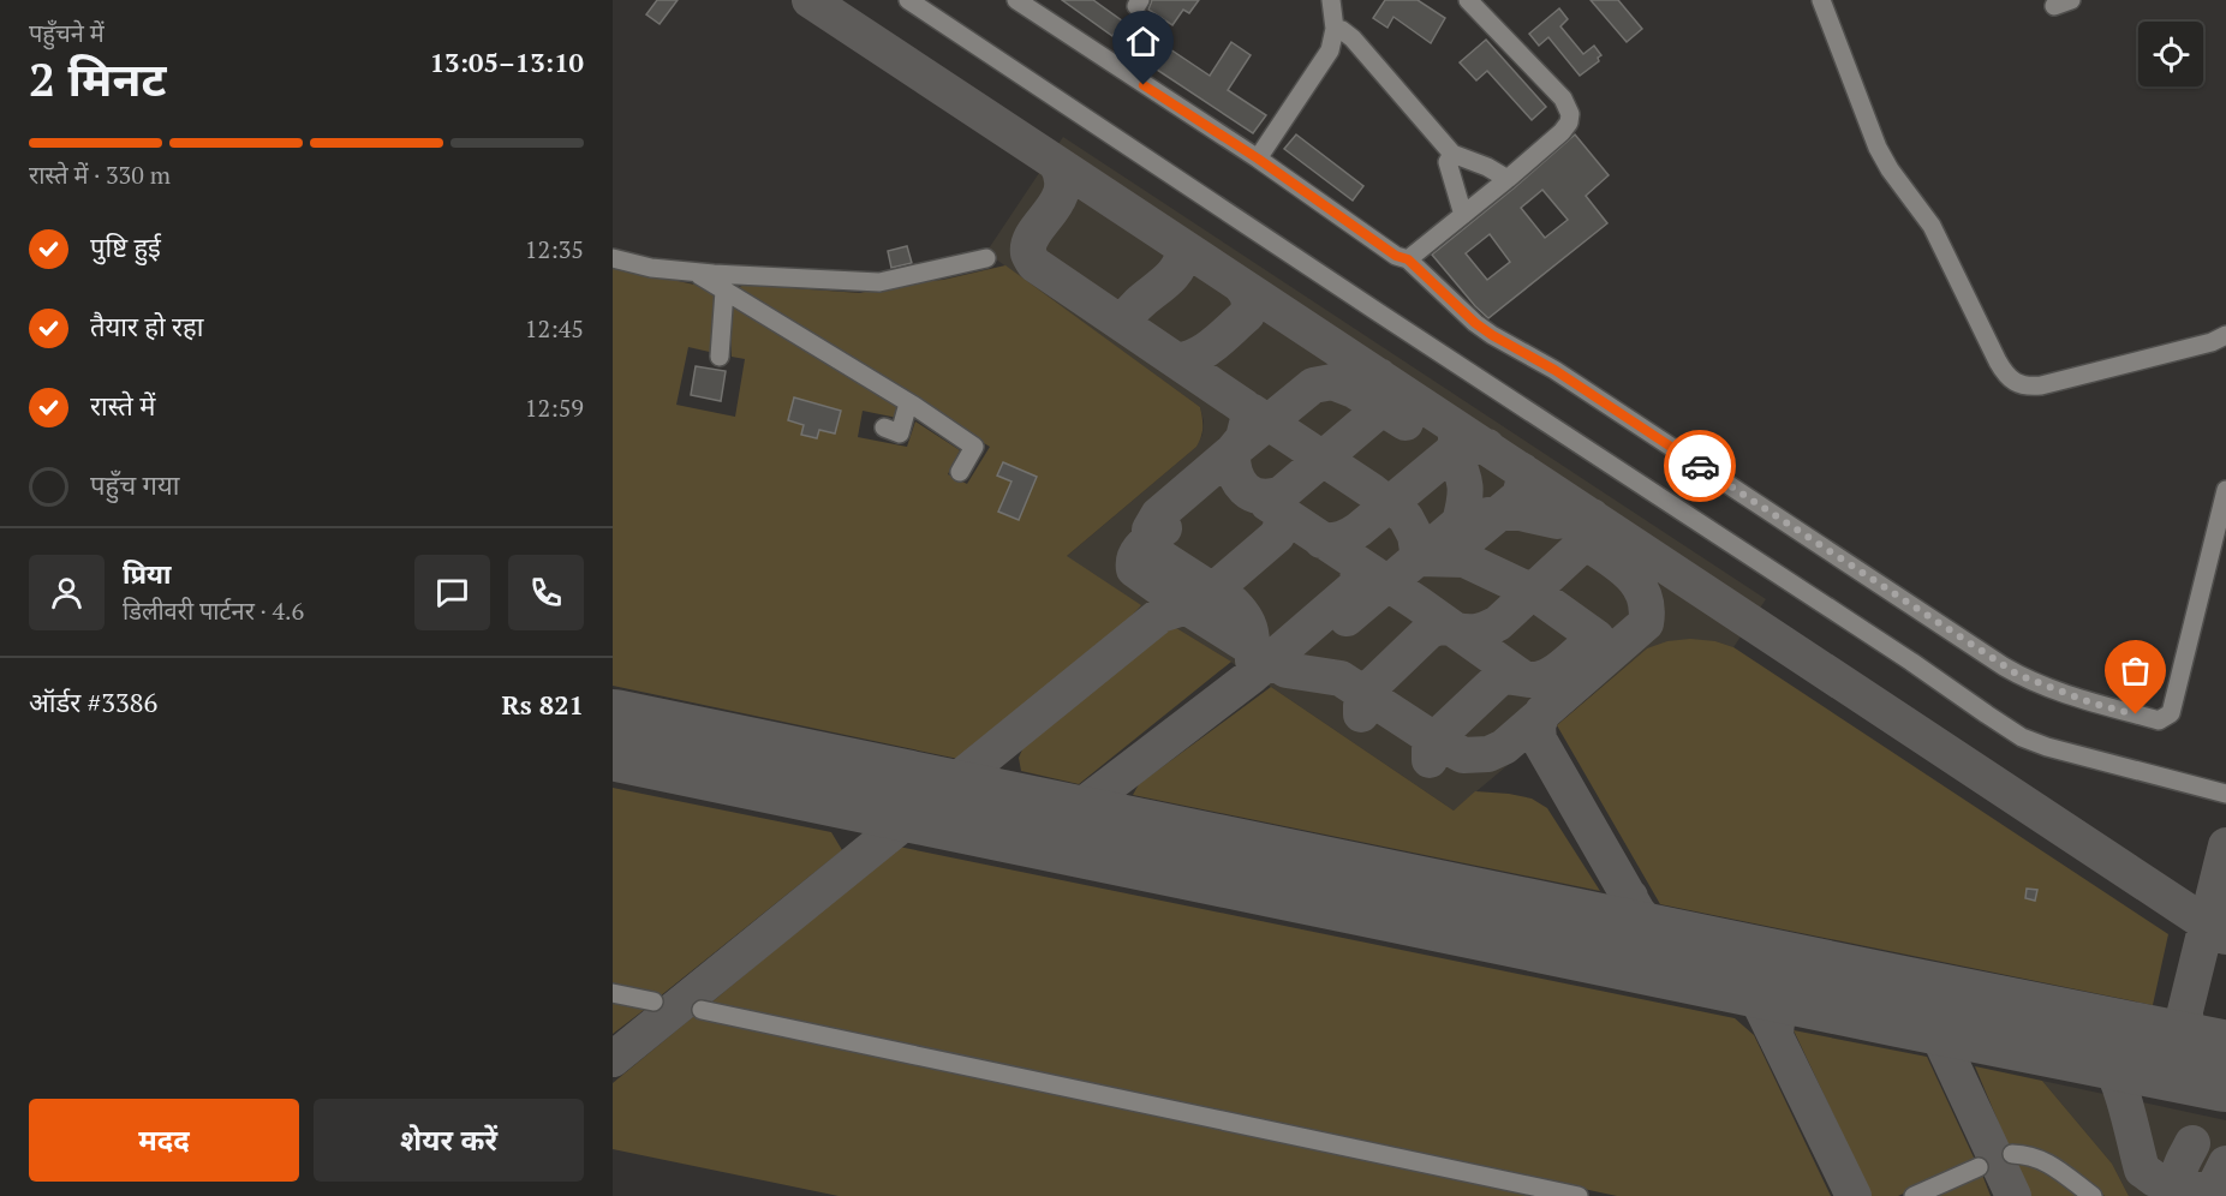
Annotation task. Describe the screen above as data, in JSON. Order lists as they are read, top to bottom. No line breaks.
{"page":{"heading":["2 मिनट","पहुँचने में","13:05–13:10"],"panel":["प्रिया","डिलीवरी पार्टनर · 4.6","ऑर्डर #3386","Rs 821"],"bar":"रास्ते में · 330 m","list":[["पुष्टि हुई","12:35"],["तैयार हो रहा","12:45"],["रास्ते में","12:59"],"पहुँच गया"],"buttons":["मदद","शेयर करें"]}}
